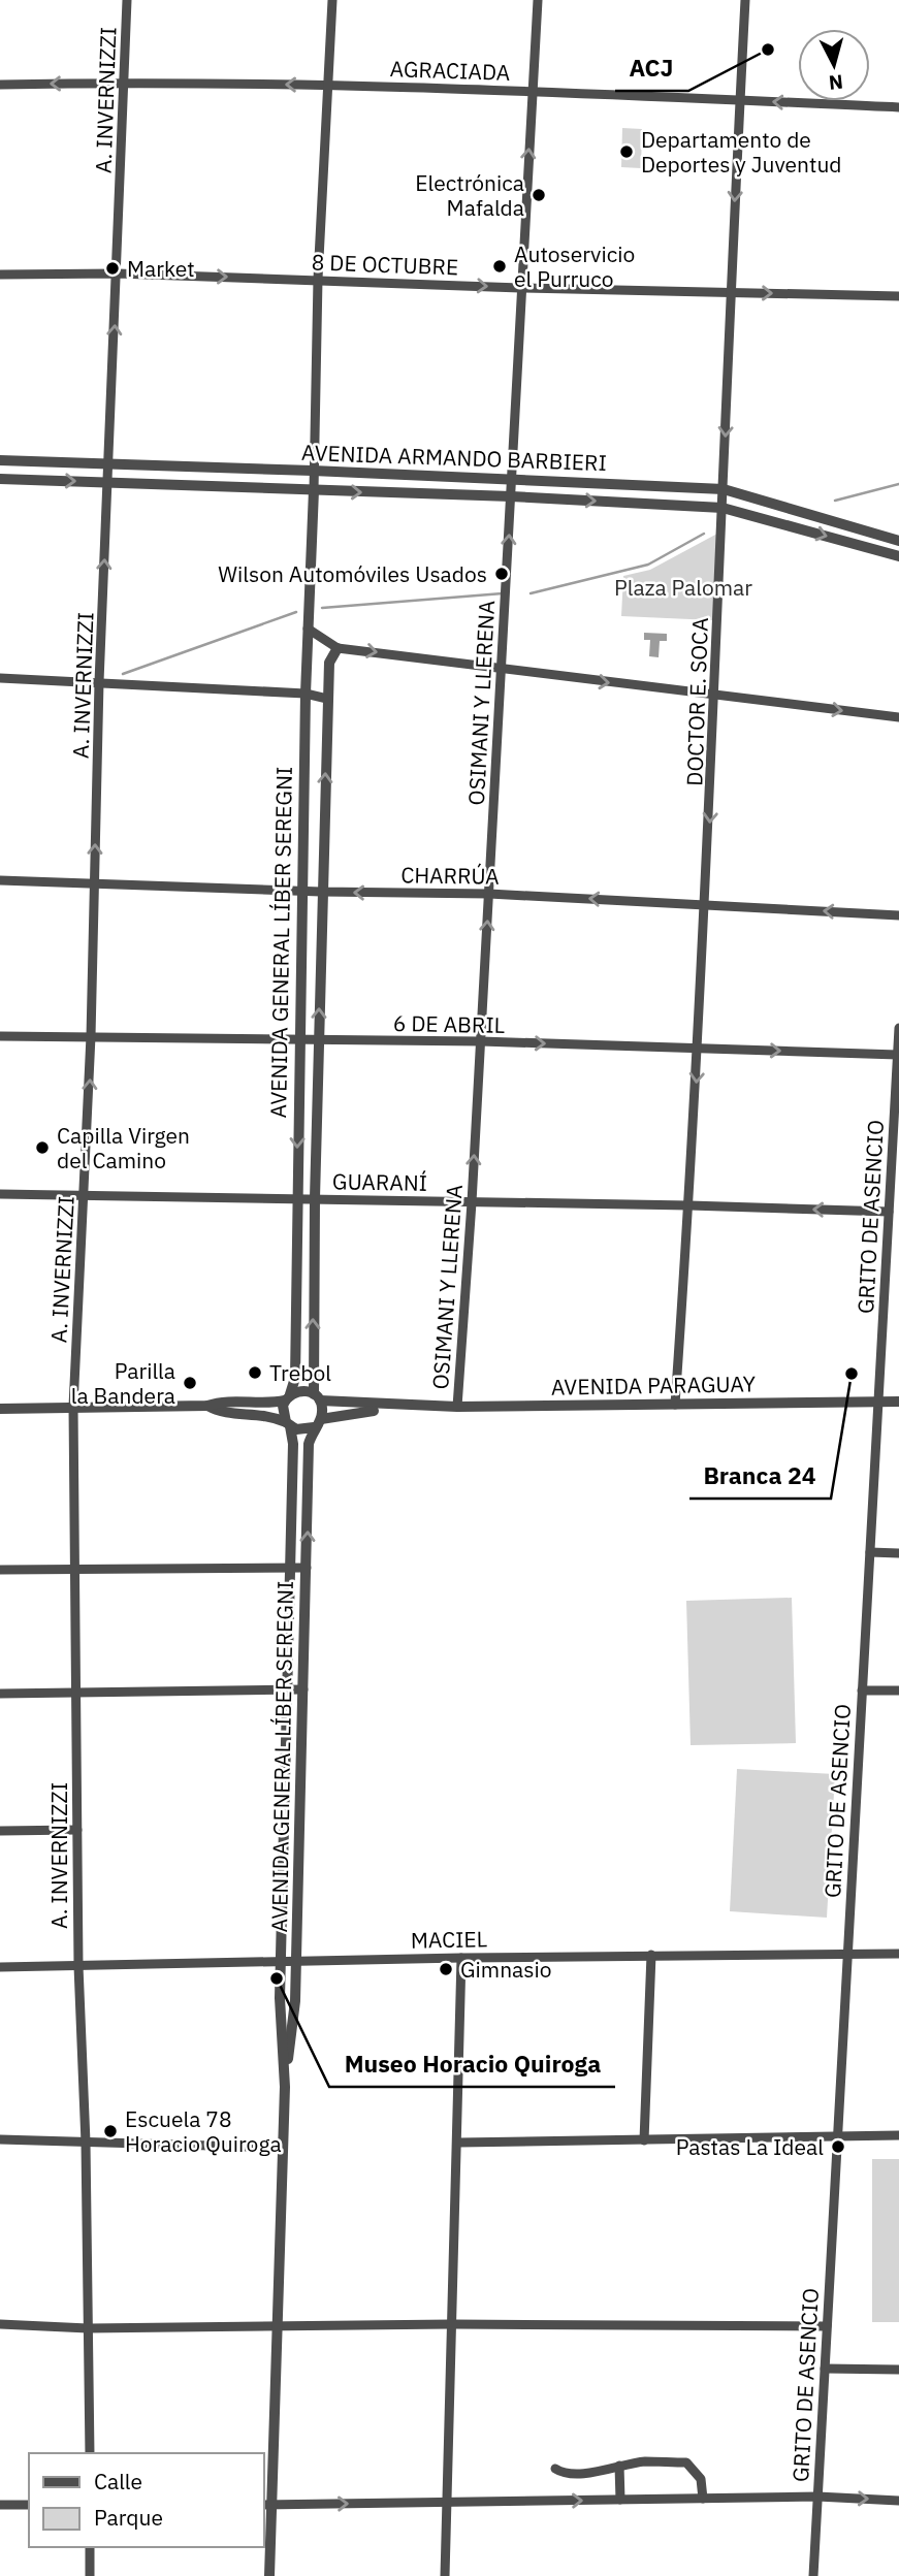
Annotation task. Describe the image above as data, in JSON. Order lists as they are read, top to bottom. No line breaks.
{"streets":{"street":["AGRACIADA","A. INVERNIZZI","8 DE OCTUBRE","AVENIDA ARMANDO BARBIERI","DOCTOR E. SOCA","OSIMANI Y LLERENA","CHARRÚA","AVENIDA GENERAL LÍBER SEREGNI","6 DE ABRIL","GUARANÍ","GRITO DE ASENCIO","AVENIDA PARAGUAY","MACIEL"]},"crossings":[["AGRACIADA","A. INVERNIZZI"],["AGRACIADA","DOCTOR E. SOCA"],["AGRACIADA","OSIMANI Y LLERENA"],["A. INVERNIZZI","8 DE OCTUBRE"],["A. INVERNIZZI","AVENIDA ARMANDO BARBIERI"],["A. INVERNIZZI","CHARRÚA"],["A. INVERNIZZI","6 DE ABRIL"],["A. INVERNIZZI","GUARANÍ"],["A. INVERNIZZI","MACIEL"],["8 DE OCTUBRE","DOCTOR E. SOCA"],["8 DE OCTUBRE","OSIMANI Y LLERENA"],["AVENIDA ARMANDO BARBIERI","DOCTOR E. SOCA"],["AVENIDA ARMANDO BARBIERI","OSIMANI Y LLERENA"],["AVENIDA ARMANDO BARBIERI","AVENIDA GENERAL LÍBER SEREGNI"],["DOCTOR E. SOCA","CHARRÚA"],["DOCTOR E. SOCA","6 DE ABRIL"],["DOCTOR E. SOCA","GUARANÍ"],["DOCTOR E. SOCA","AVENIDA PARAGUAY"],["OSIMANI Y LLERENA","CHARRÚA"],["OSIMANI Y LLERENA","6 DE ABRIL"],["OSIMANI Y LLERENA","GUARANÍ"],["OSIMANI Y LLERENA","AVENIDA PARAGUAY"],["CHARRÚA","AVENIDA GENERAL LÍBER SEREGNI"],["AVENIDA GENERAL LÍBER SEREGNI","6 DE ABRIL"],["AVENIDA GENERAL LÍBER SEREGNI","GUARANÍ"],["AVENIDA GENERAL LÍBER SEREGNI","AVENIDA PARAGUAY"],["AVENIDA GENERAL LÍBER SEREGNI","MACIEL"],["6 DE ABRIL","GRITO DE ASENCIO"],["GUARANÍ","GRITO DE ASENCIO"],["GRITO DE ASENCIO","AVENIDA PARAGUAY"],["GRITO DE ASENCIO","MACIEL"]],"one_way":["AGRACIADA","8 DE OCTUBRE","DOCTOR E. SOCA","OSIMANI Y LLERENA","CHARRÚA","6 DE ABRIL"],"parks":["Plaza Palomar"],"places":["ACJ","Departamento de Deportes y Juventud","Electrónica Mafalda","Autoservicio el Purruco","Market","Wilson Automóviles Usados","Capilla Virgen del Camino","Trebol","Branca 24","Parilla la Bandera","Gimnasio","Museo Horacio Quiroga","Escuela 78 Horacio Quiroga","Pastas La Ideal"],"legend":["Calle","Parque"],"north":"bottom"}
